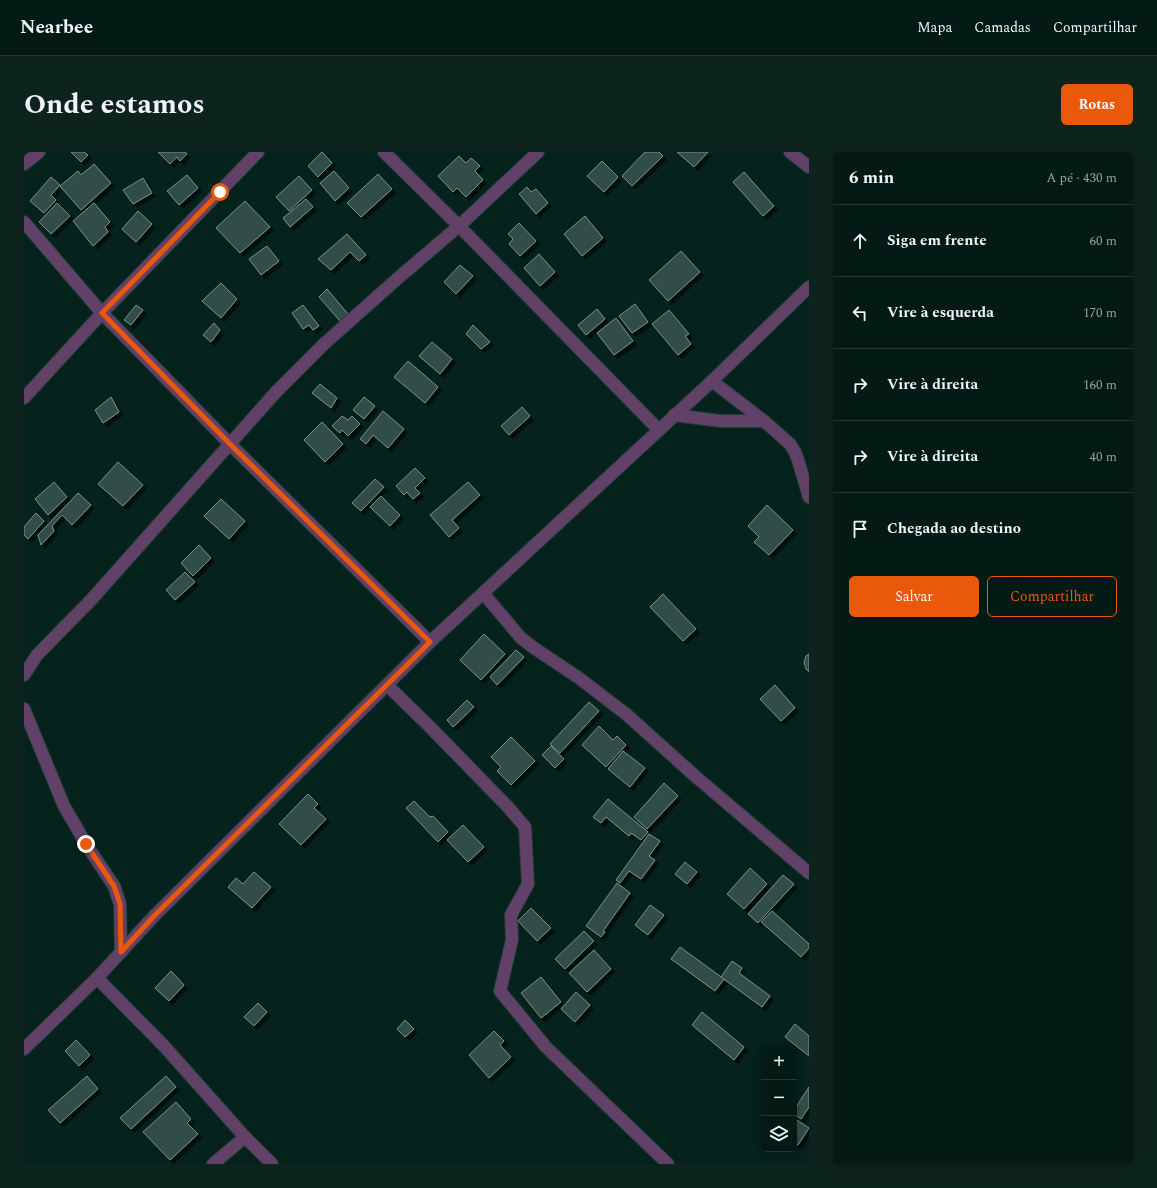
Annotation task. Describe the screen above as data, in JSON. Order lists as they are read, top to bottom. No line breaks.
{"page":{"header":"Nearbee","nav":["Mapa","Camadas","Compartilhar"],"title":"Onde estamos","buttons":["Rotas",["Salvar","Compartilhar"]],"heading":["6 min","A pé · 430 m"],"list":[["Siga em frente","60 m"],["Vire à esquerda","170 m"],["Vire à direita","160 m"],["Vire à direita","40 m"],"Chegada ao destino"],"map_buttons":["+","−"]}}
